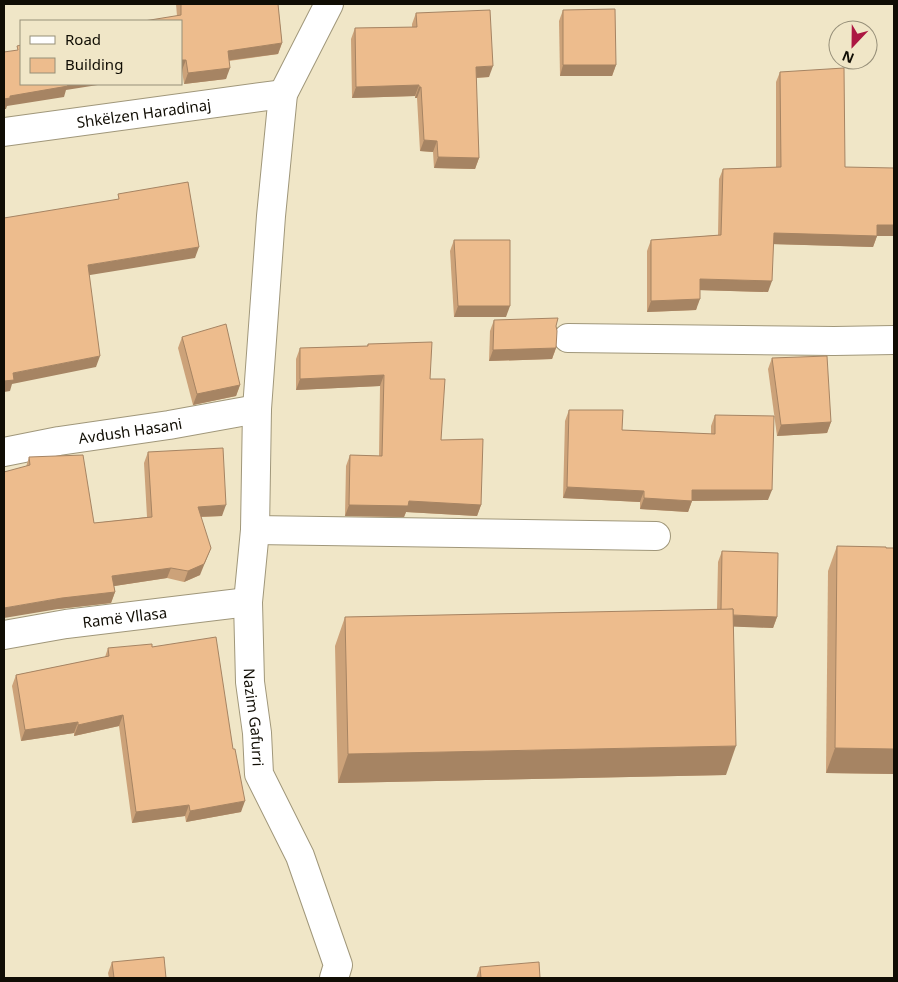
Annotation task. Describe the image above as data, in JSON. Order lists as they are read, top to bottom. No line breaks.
{"streets":{"street":["Shkëlzen Haradinaj","Avdush Hasani","Ramë Vllasa","Nazim Gafurri"]},"crossings":[["Shkëlzen Haradinaj","Nazim Gafurri"],["Avdush Hasani","Nazim Gafurri"],["Ramë Vllasa","Nazim Gafurri"]],"legend":["Road","Building"],"north":"bottom"}
